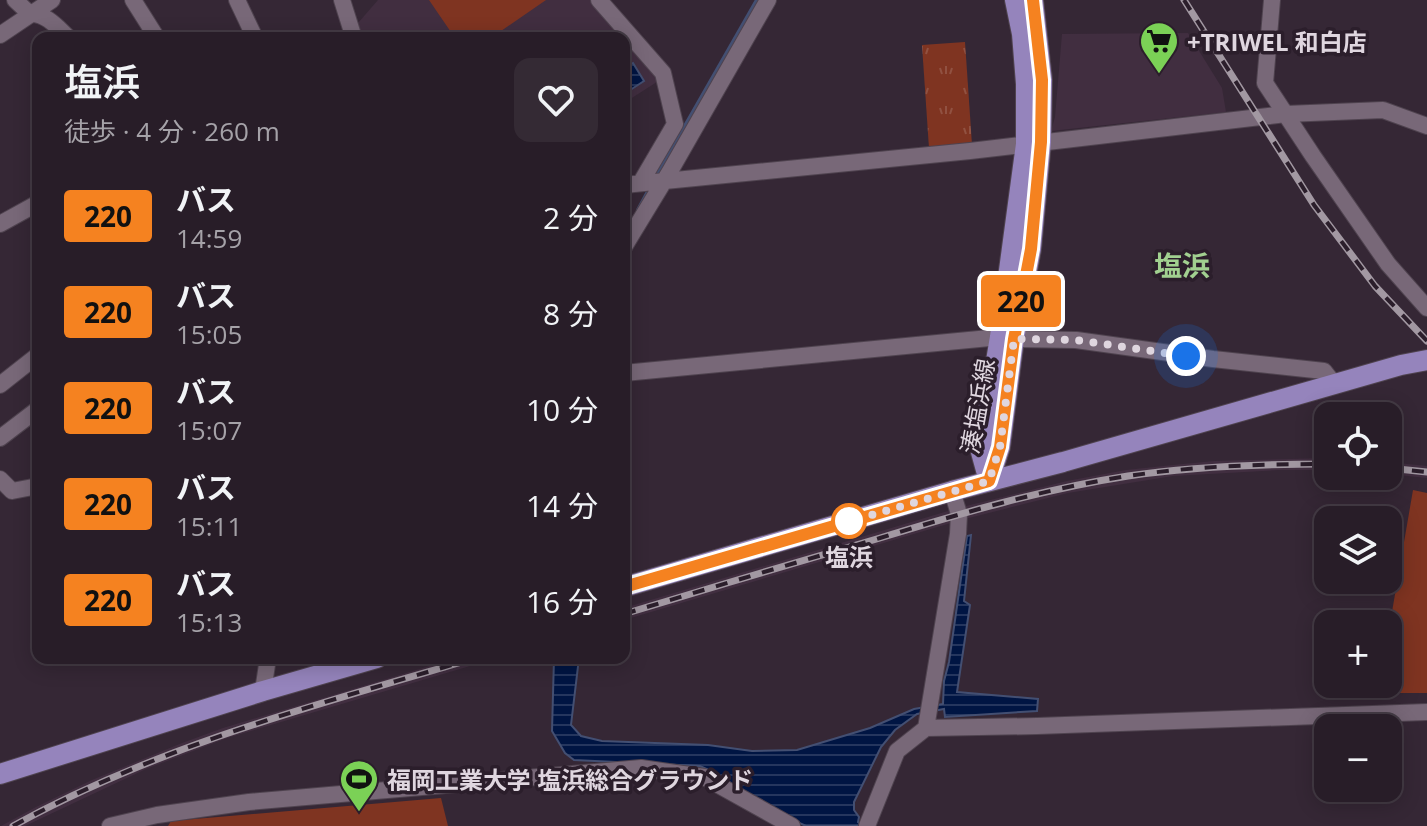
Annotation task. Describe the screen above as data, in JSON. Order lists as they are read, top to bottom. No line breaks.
{"streets":{"main road":["湊塩浜線"]},"districts":["塩浜"],"places":{"supermarket":["+TRIWEL 和白店"],"other":["塩浜"],"sports":["福岡工業大学 塩浜総合グラウンド"]},"lines":["bus line 220"],"page":{"on_map":"220","heading":["塩浜","徒歩 · 4 分 · 260 m"],"list":[{"mark":"220","name":"バス","note":"14:59","value":"2 分"},{"mark":"220","name":"バス","note":"15:05","value":"8 分"},{"mark":"220","name":"バス","note":"15:07","value":"10 分"},{"mark":"220","name":"バス","note":"15:11","value":"14 分"},{"mark":"220","name":"バス","note":"15:13","value":"16 分"}],"map_buttons":["+","−"]}}
